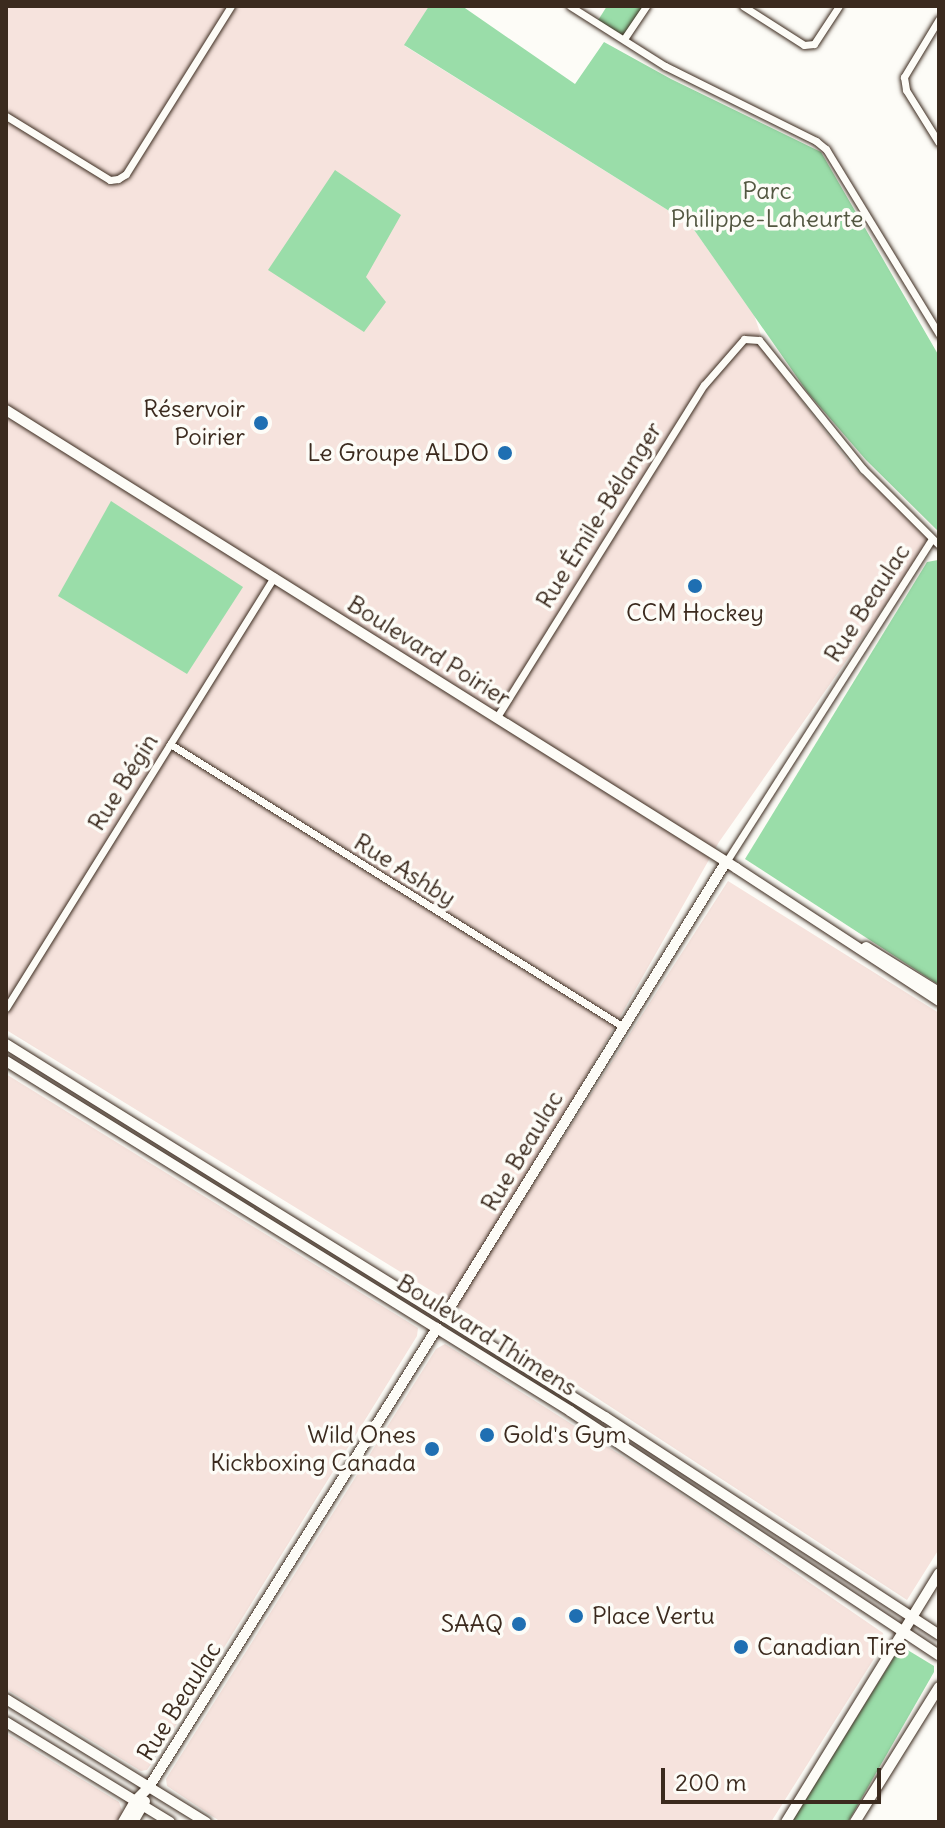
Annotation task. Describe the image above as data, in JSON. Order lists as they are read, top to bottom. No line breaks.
{"streets":{"street":["Rue Émile-Bélanger","Rue Beaulac","Boulevard Poirier","Rue Bégin","Rue Ashby","Boulevard Thimens"]},"crossings":[["Rue Émile-Bélanger","Rue Beaulac"],["Rue Émile-Bélanger","Boulevard Poirier"],["Rue Beaulac","Boulevard Poirier"],["Rue Beaulac","Rue Ashby"],["Rue Beaulac","Boulevard Thimens"],["Boulevard Poirier","Rue Bégin"],["Rue Bégin","Rue Ashby"]],"parks":["Parc Philippe-Laheurte"],"places":["Réservoir Poirier","Le Groupe ALDO","CCM Hockey","Gold's Gym","Wild Ones Kickboxing Canada","Place Vertu","SAAQ","Canadian Tire"],"scale_bar":"200 m"}
